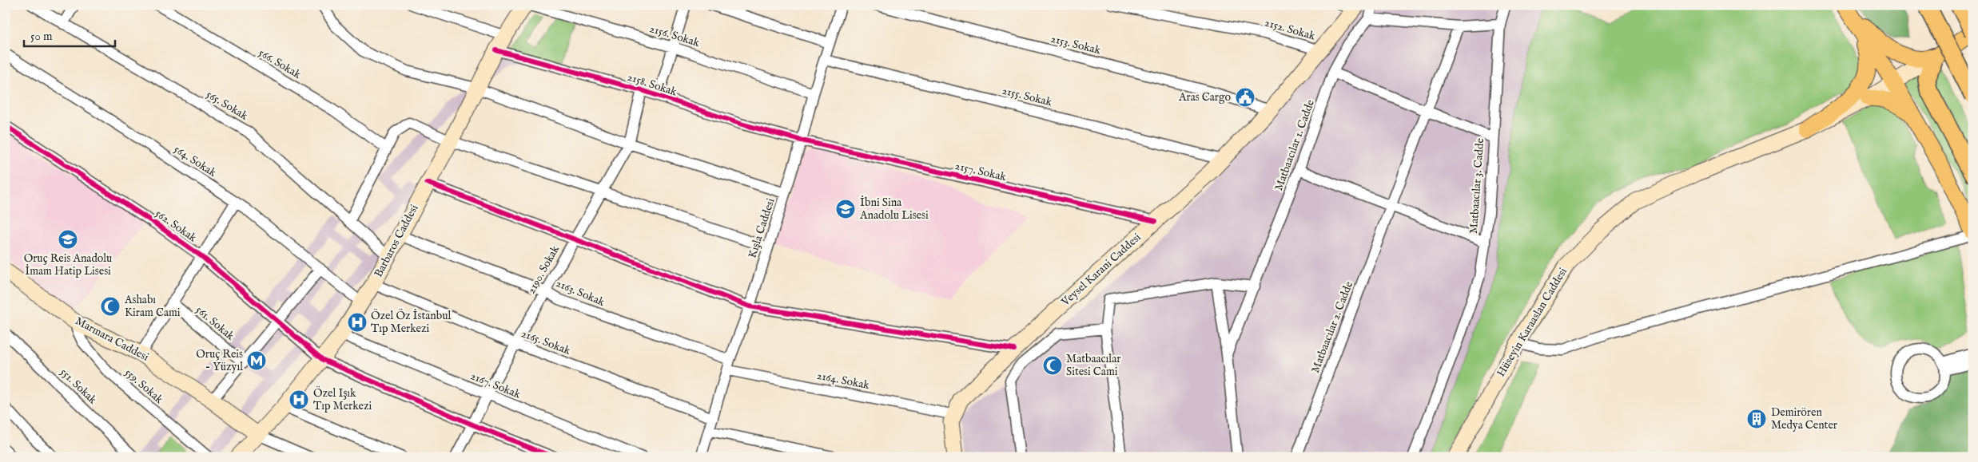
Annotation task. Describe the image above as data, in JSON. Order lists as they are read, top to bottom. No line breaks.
{"streets":{"main road":["Barbaros Caddesi","Veysel Karani Caddesi","Hüseyin Karaaslan Caddesi","Marmara Caddesi"],"street":["2152. Sokak","2156. Sokak","2153. Sokak","566. Sokak","2158. Sokak","2155. Sokak","565. Sokak","Matbaacılar 1. Cadde","564. Sokak","2157. Sokak","Matbaacılar 3. Cadde","562. Sokak","Kışla Caddesi","2190. Sokak","2163. Sokak","561. Sokak","Matbaacılar 2. Cadde","2165. Sokak","2164. Sokak","2167. Sokak","551. Sokak","559. Sokak"]},"crossings":[["2152. Sokak","Veysel Karani Caddesi"],["2156. Sokak","Kışla Caddesi"],["2156. Sokak","Barbaros Caddesi"],["2153. Sokak","Veysel Karani Caddesi"],["2158. Sokak","2157. Sokak"],["2158. Sokak","Kışla Caddesi"],["2158. Sokak","Barbaros Caddesi"],["2158. Sokak","2190. Sokak"],["2155. Sokak","Kışla Caddesi"],["2155. Sokak","Veysel Karani Caddesi"],["565. Sokak","Barbaros Caddesi"],["564. Sokak","Barbaros Caddesi"],["2157. Sokak","Kışla Caddesi"],["2157. Sokak","Veysel Karani Caddesi"],["562. Sokak","Barbaros Caddesi"],["562. Sokak","2190. Sokak"],["Kışla Caddesi","2163. Sokak"],["Kışla Caddesi","2165. Sokak"],["Kışla Caddesi","2164. Sokak"],["Barbaros Caddesi","2163. Sokak"],["Barbaros Caddesi","Marmara Caddesi"],["Barbaros Caddesi","2165. Sokak"],["Barbaros Caddesi","2167. Sokak"],["2190. Sokak","2163. Sokak"],["2190. Sokak","2165. Sokak"],["2190. Sokak","2167. Sokak"],["Veysel Karani Caddesi","2164. Sokak"],["2163. Sokak","2164. Sokak"],["Marmara Caddesi","559. Sokak"]],"places":{"public building":["Aras Cargo"],"school or university":["İbni Sina Anadolu Lisesi","Oruç Reis Anadolu İmam Hatip Lisesi"],"mosque":["Ashabı Kiram Cami","Matbaacılar Sitesi Cami"],"hospital":["Özel Öz İstanbul Tıp Merkezi","Özel Işık Tıp Merkezi"],"metro station":["Oruç Reis - Yüzyıl"],"building":["Demirören Medya Center"]},"scale_bar":"50 m"}
